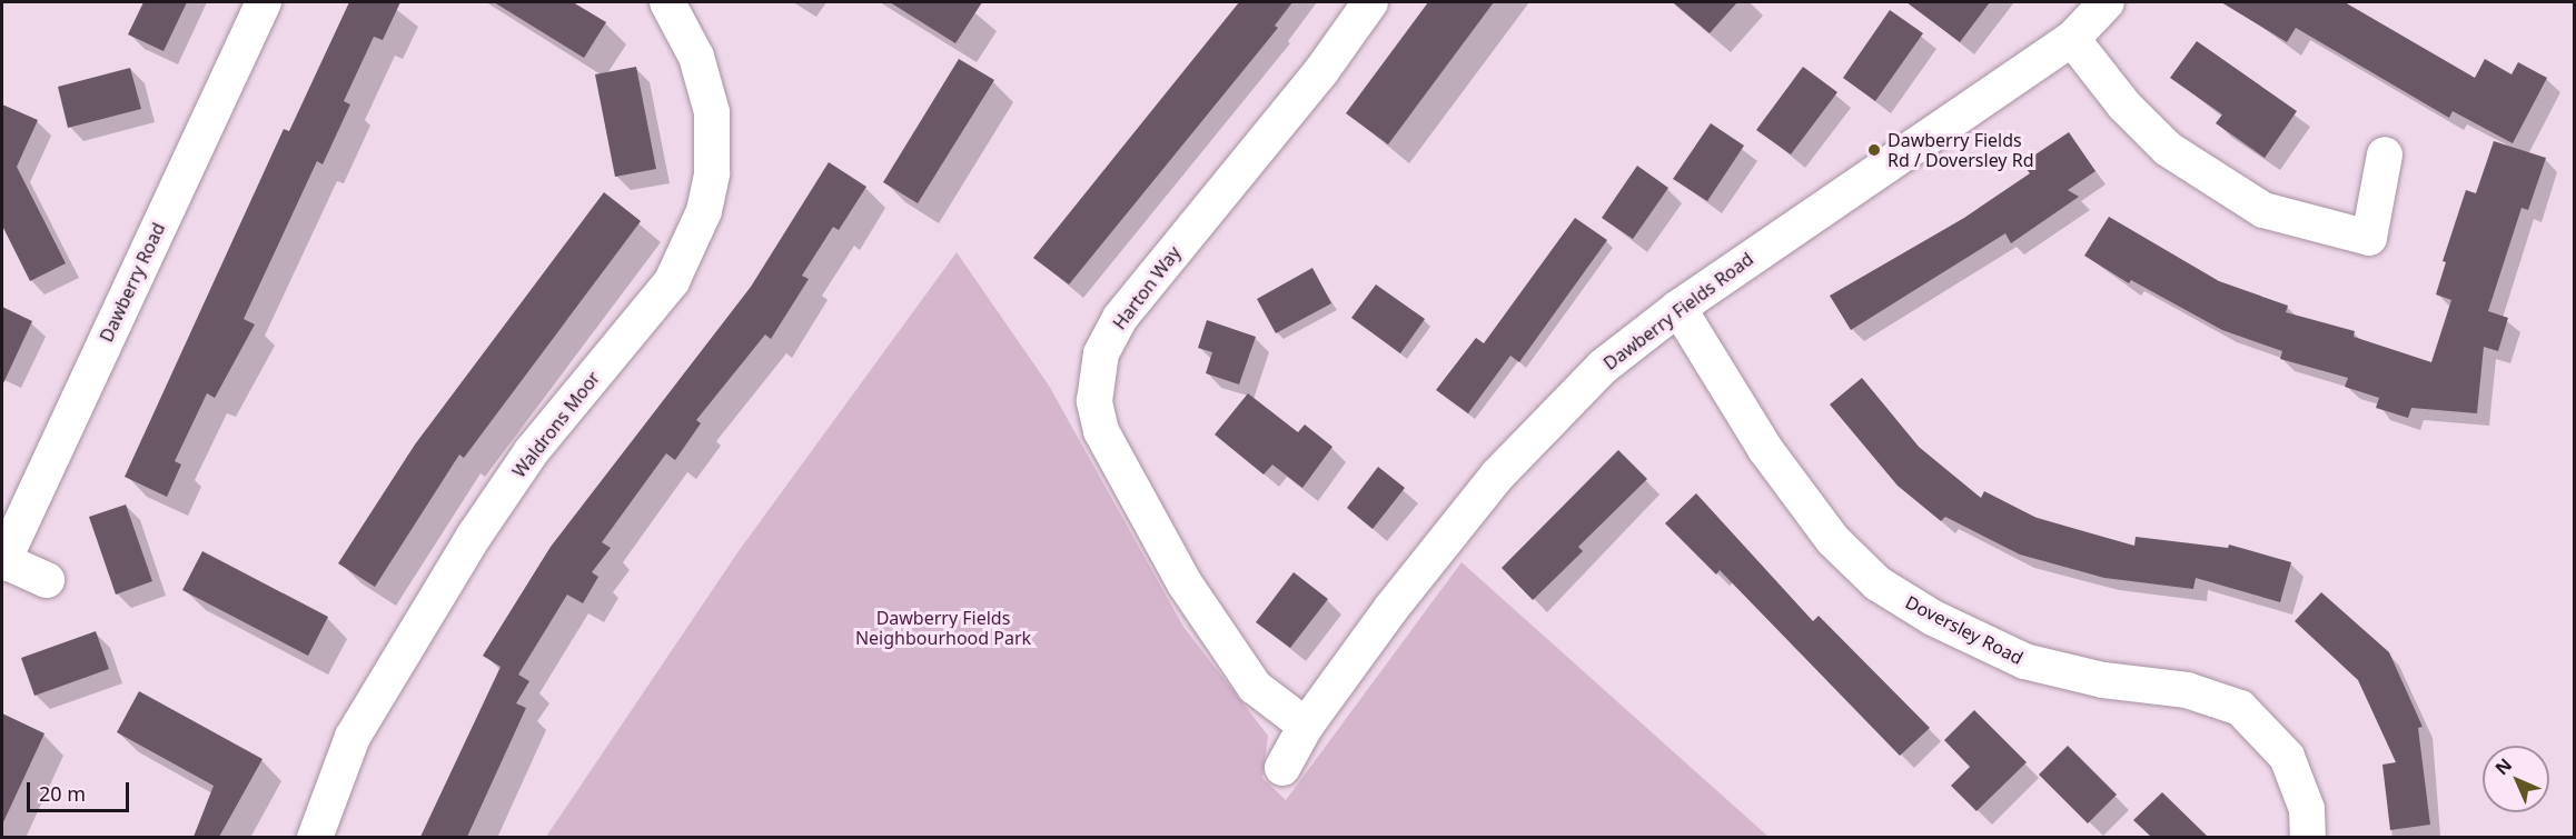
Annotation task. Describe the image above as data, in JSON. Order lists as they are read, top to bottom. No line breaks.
{"streets":{"street":["Dawberry Road","Harton Way","Dawberry Fields Road","Waldrons Moor","Doversley Road"]},"crossings":[["Harton Way","Dawberry Fields Road"],["Dawberry Fields Road","Doversley Road"]],"parks":["Dawberry Fields Neighbourhood Park"],"places":["Dawberry Fields Rd / Doversley Rd"],"scale_bar":"20 m","north":"top left"}
